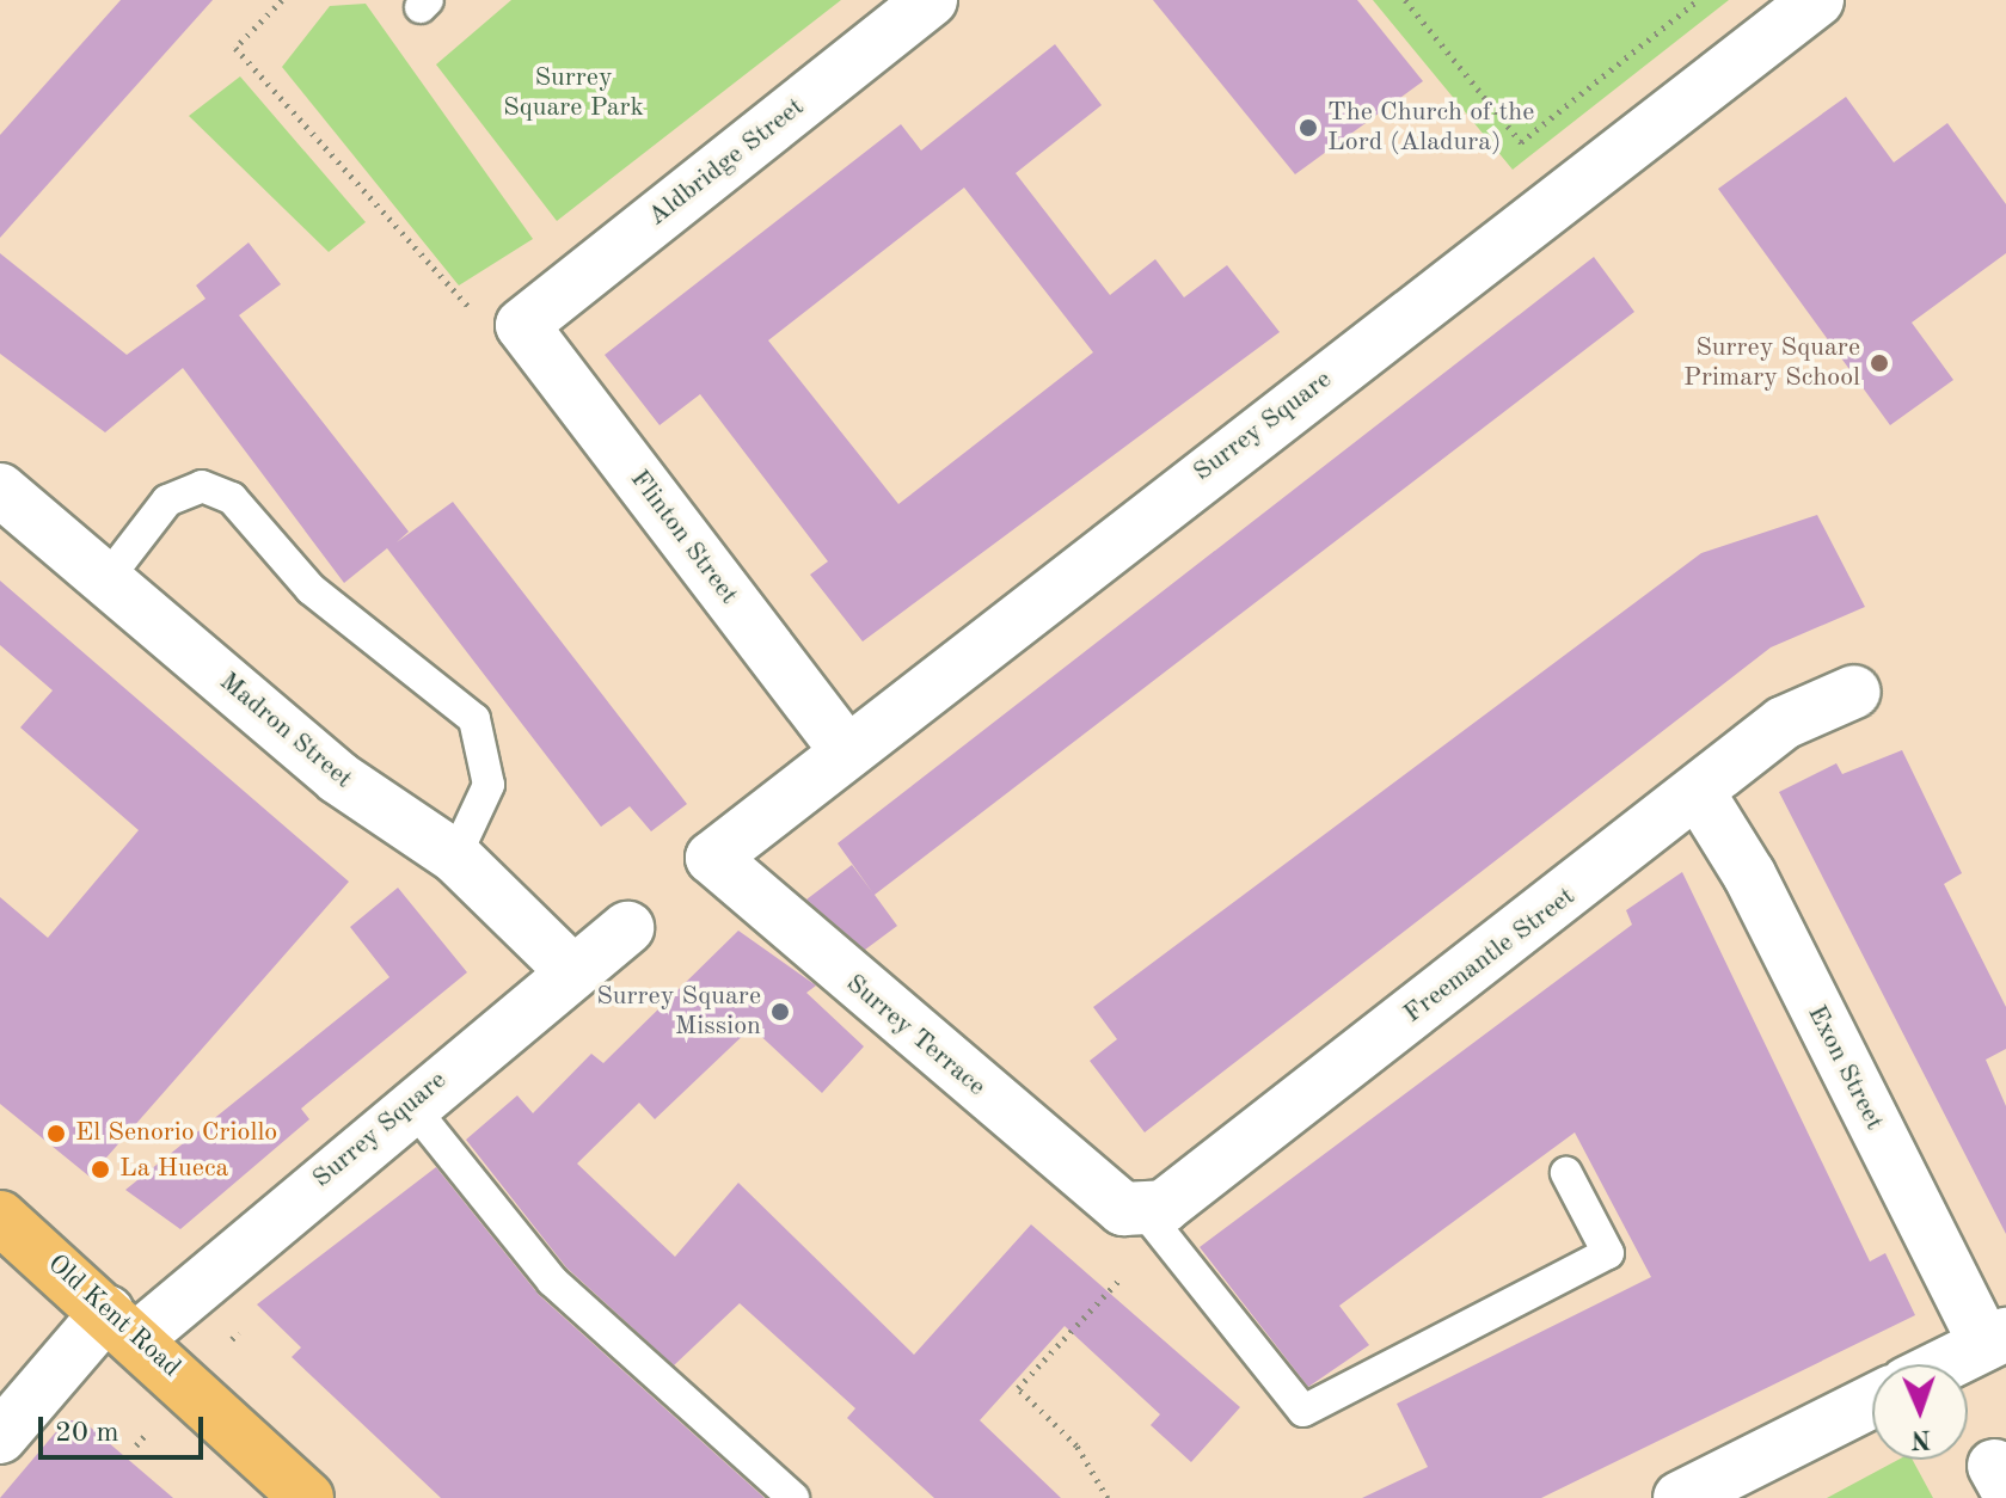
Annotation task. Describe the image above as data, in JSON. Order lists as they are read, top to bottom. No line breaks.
{"streets":{"highway":["Old Kent Road"],"street":["Aldbridge Street","Surrey Square","Flinton Street","Madron Street","Freemantle Street","Surrey Terrace","Exon Street"]},"crossings":[["Aldbridge Street","Flinton Street"],["Surrey Square","Flinton Street"],["Surrey Square","Madron Street"],["Surrey Square","Surrey Terrace"],["Surrey Square","Old Kent Road"],["Freemantle Street","Surrey Terrace"],["Freemantle Street","Exon Street"]],"parks":["Surrey Square Park"],"places":["The Church of the Lord (Aladura)","Surrey Square Primary School","Surrey Square Mission","El Senorio Criollo","La Hueca"],"scale_bar":"20 m","north":"bottom"}
